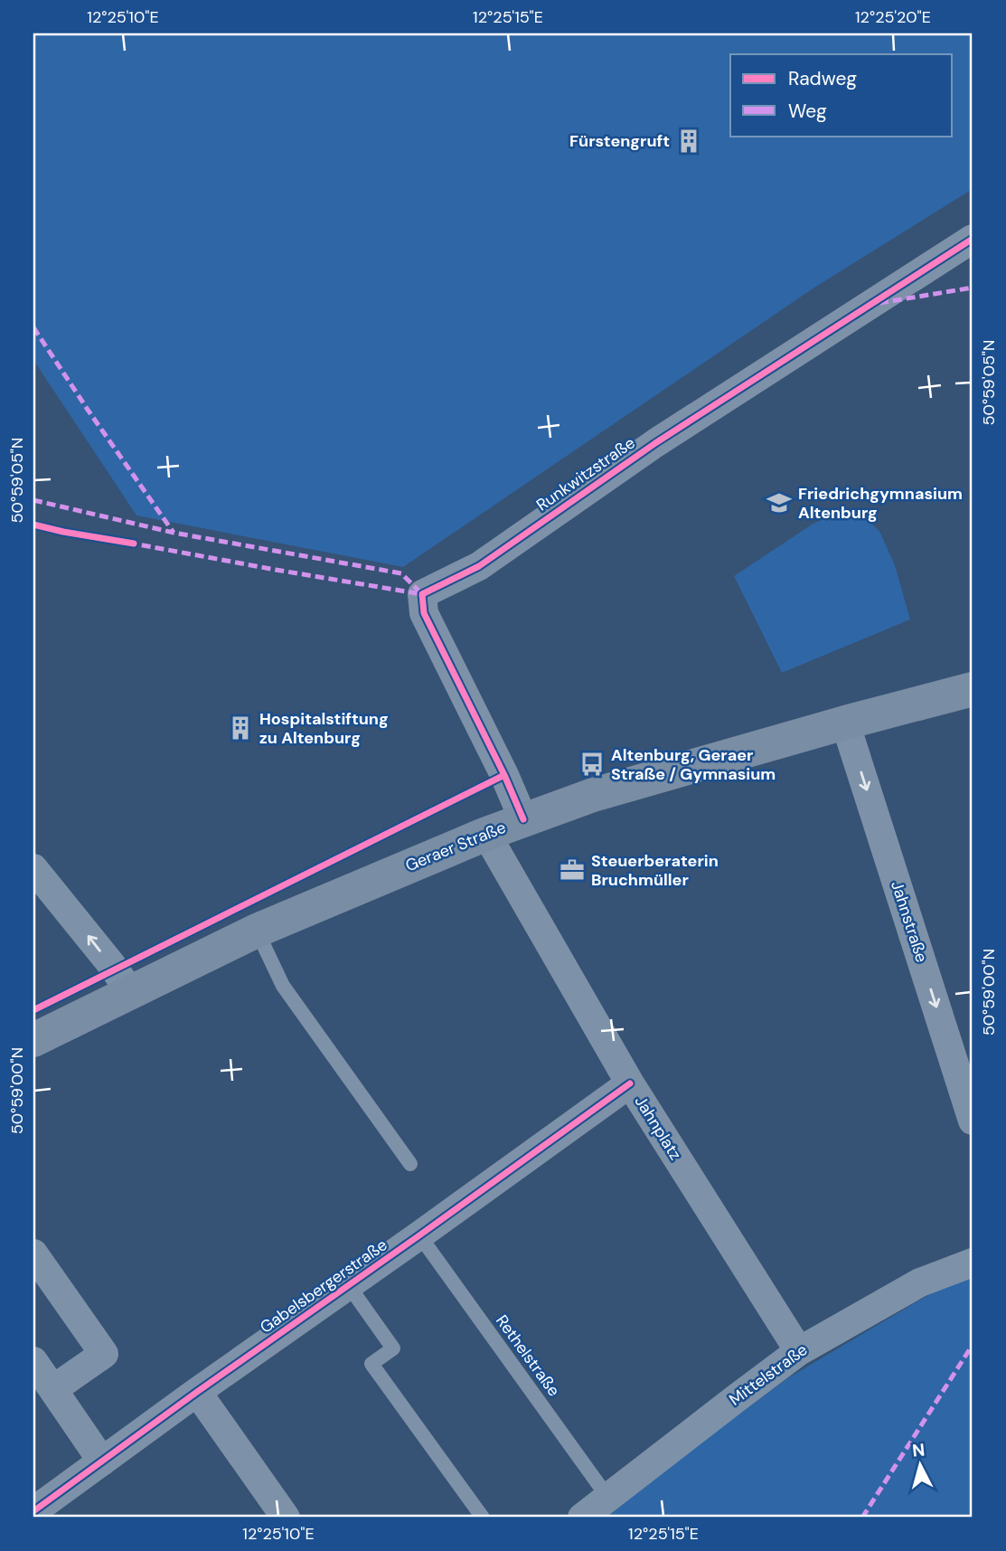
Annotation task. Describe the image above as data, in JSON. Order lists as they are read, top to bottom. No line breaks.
{"streets":{"main road":["Geraer Straße"],"street":["Runkwitzstraße","Jahnstraße","Jahnplatz","Gabelsbergerstraße","Mittelstraße"],"lane":["Rethelstraße"]},"crossings":[["Runkwitzstraße","Geraer Straße"],["Geraer Straße","Jahnstraße"],["Geraer Straße","Jahnplatz"],["Jahnplatz","Gabelsbergerstraße"],["Jahnplatz","Mittelstraße"],["Gabelsbergerstraße","Rethelstraße"],["Rethelstraße","Mittelstraße"]],"one_way":["Jahnstraße"],"places":{"building":["Fürstengruft","Hospitalstiftung zu Altenburg"],"school or university":["Friedrichgymnasium Altenburg"],"bus stop":["Altenburg, Geraer Straße / Gymnasium"],"office":["Steuerberaterin Bruchmüller"]},"legend":["Radweg","Weg"],"north":"top","coordinates":["12°25'10\"E","12°25'15\"E","12°25'20\"E","50°59'05\"N","50°59'00\"N"]}
